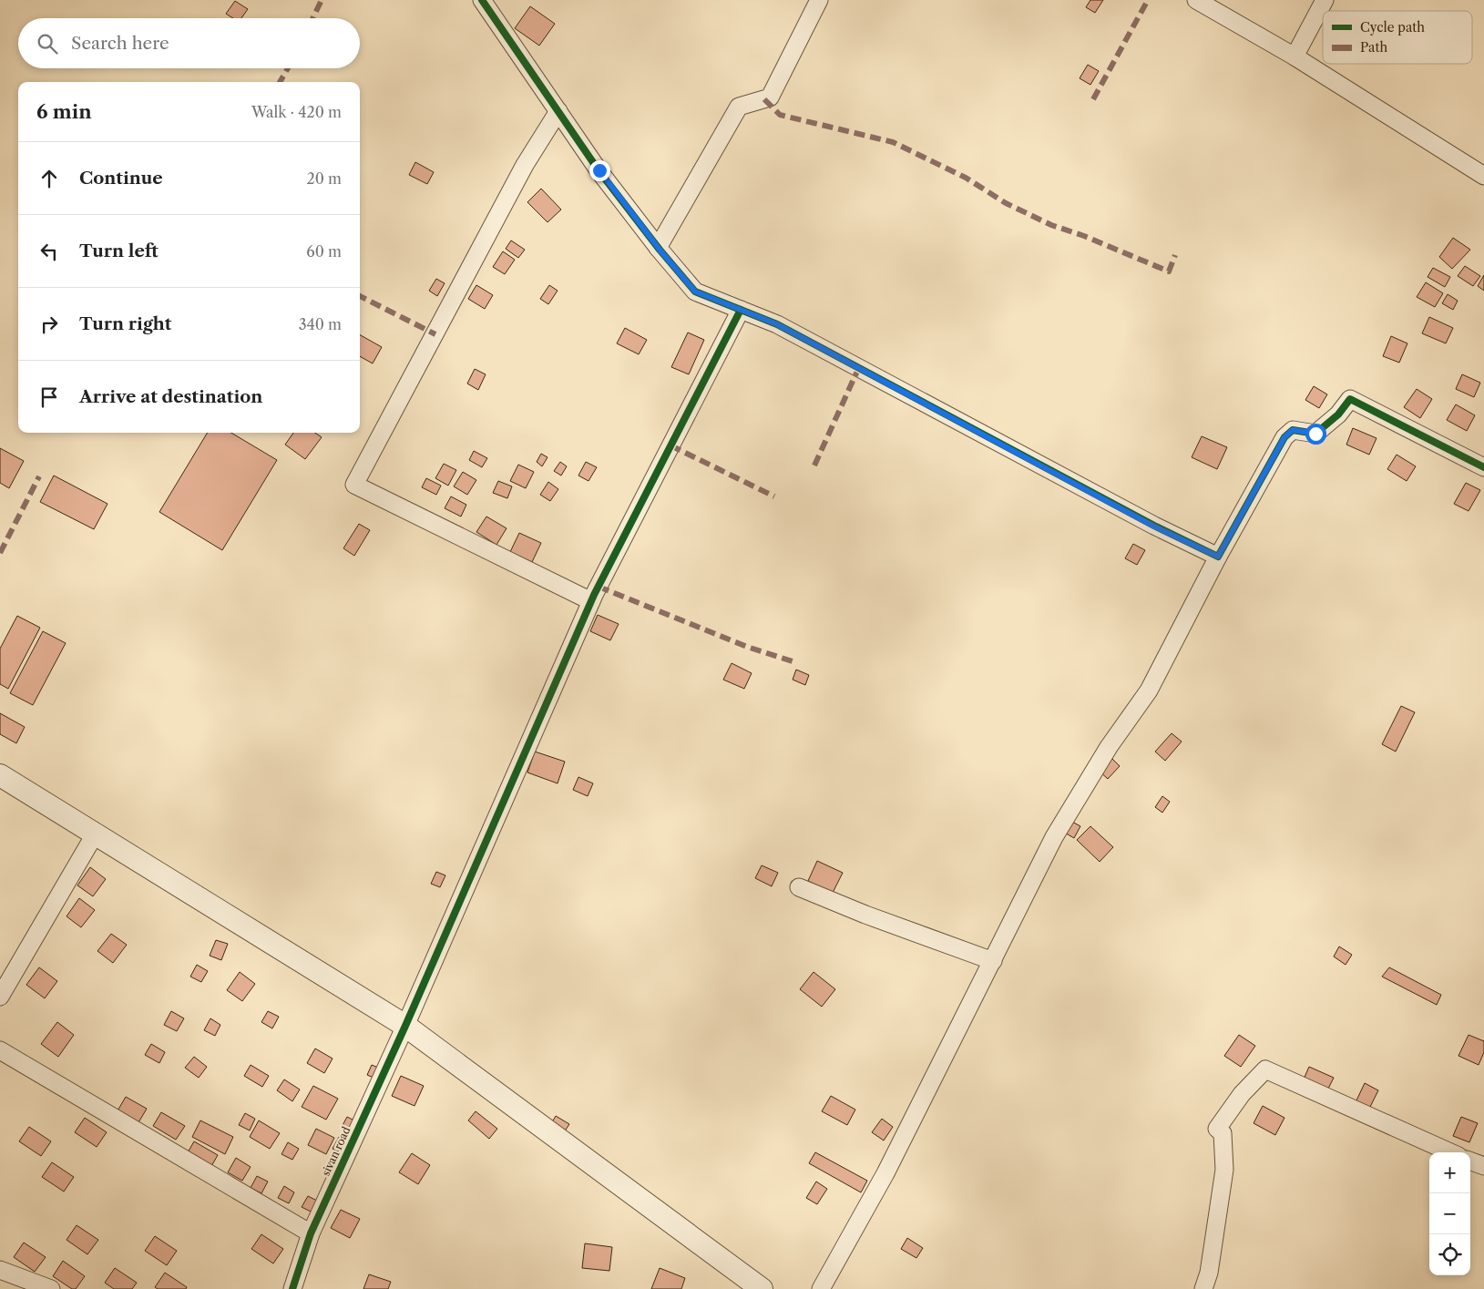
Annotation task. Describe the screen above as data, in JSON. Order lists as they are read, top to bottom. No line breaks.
{"streets":{"street":["sivan road"]},"legend":["Cycle path","Path"],"page":{"search":"Search here","heading":["6 min","Walk · 420 m"],"list":[["Continue","20 m"],["Turn left","60 m"],["Turn right","340 m"],"Arrive at destination"],"map_buttons":["+","−"]}}
